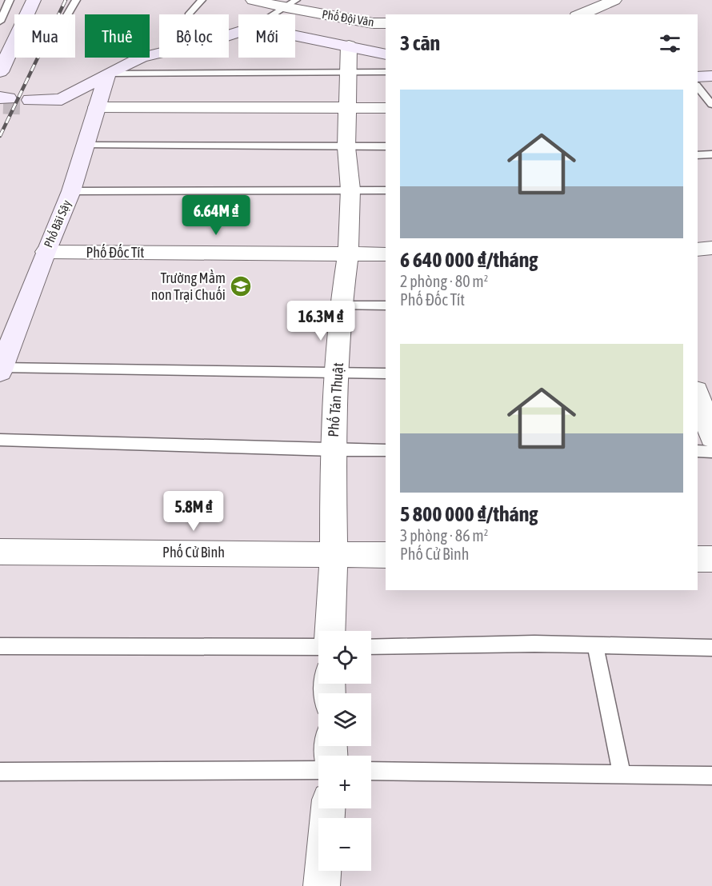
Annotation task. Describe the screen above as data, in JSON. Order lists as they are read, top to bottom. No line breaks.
{"streets":{"street":["Phố Đội Văn","Phố Bãi Sậy","Phố Đốc Tít","Phố Tán Thuật","Phố Cử Bình"]},"crossings":[["Phố Bãi Sậy","Phố Đốc Tít"],["Phố Đốc Tít","Phố Tán Thuật"],["Phố Tán Thuật","Phố Cử Bình"]],"places":{"school or university":["Trường Mầm non Trại Chuối"]},"page":{"chip":["Mua","Thuê","Bộ lọc","Mới"],"heading":"3 căn","list":[{"name":"6 640 000 ₫/tháng","note":"2 phòng · 80 m² · Phố Đốc Tít"},{"name":"5 800 000 ₫/tháng","note":"3 phòng · 86 m² · Phố Cử Bình"}],"price":["6.64M ₫","16.3M ₫","5.8M ₫"],"map_buttons":["+","−"]}}
